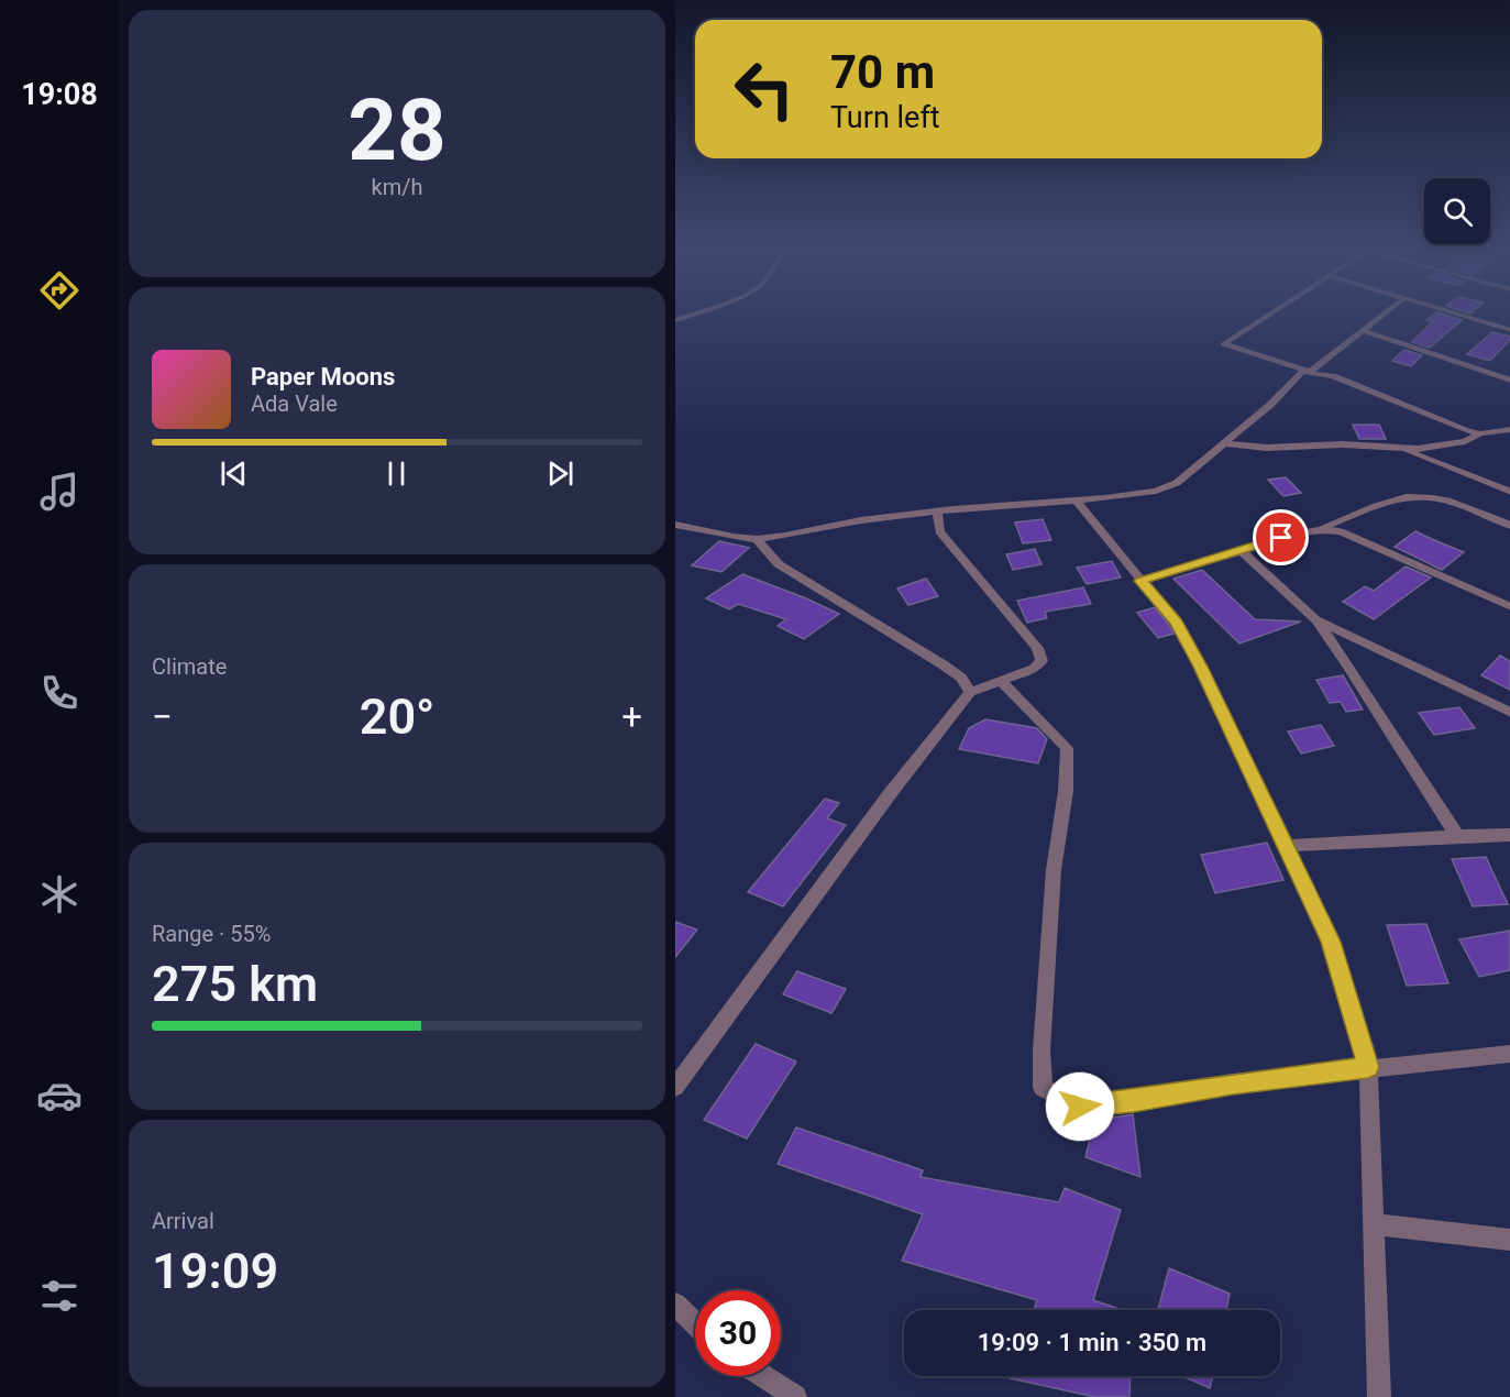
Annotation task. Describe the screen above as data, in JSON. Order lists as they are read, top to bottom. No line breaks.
{"page":{"tabs":"19:08","tile":[["28","km/h"],"Climate",["Range · 55%","275 km"],["Arrival","19:09"]],"turn":["70 m","Turn left"],"song":["Paper Moons","Ada Vale"],"heat":["−","20°","+"],"limit":"30","trip":"19:09 · 1 min · 350 m"}}
